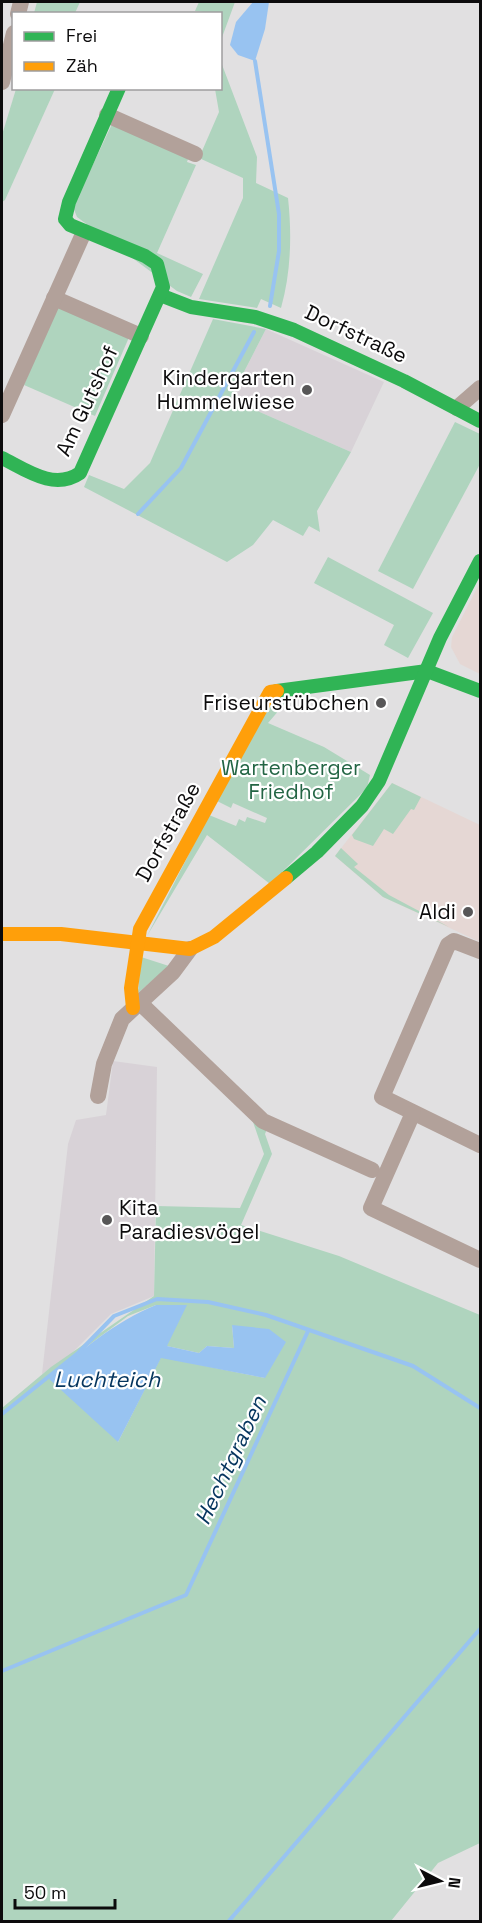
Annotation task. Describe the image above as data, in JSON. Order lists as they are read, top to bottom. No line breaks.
{"streets":{"street":["Dorfstraße","Am Gutshof"]},"crossings":[["Dorfstraße","Am Gutshof"]],"water":["Luchteich","Hechtgraben"],"parks":["Wartenberger Friedhof"],"places":["Kindergarten Hummelwiese","Friseurstübchen","Aldi","Kita Paradiesvögel"],"legend":["Frei","Zäh"],"scale_bar":"50 m","north":"right"}
